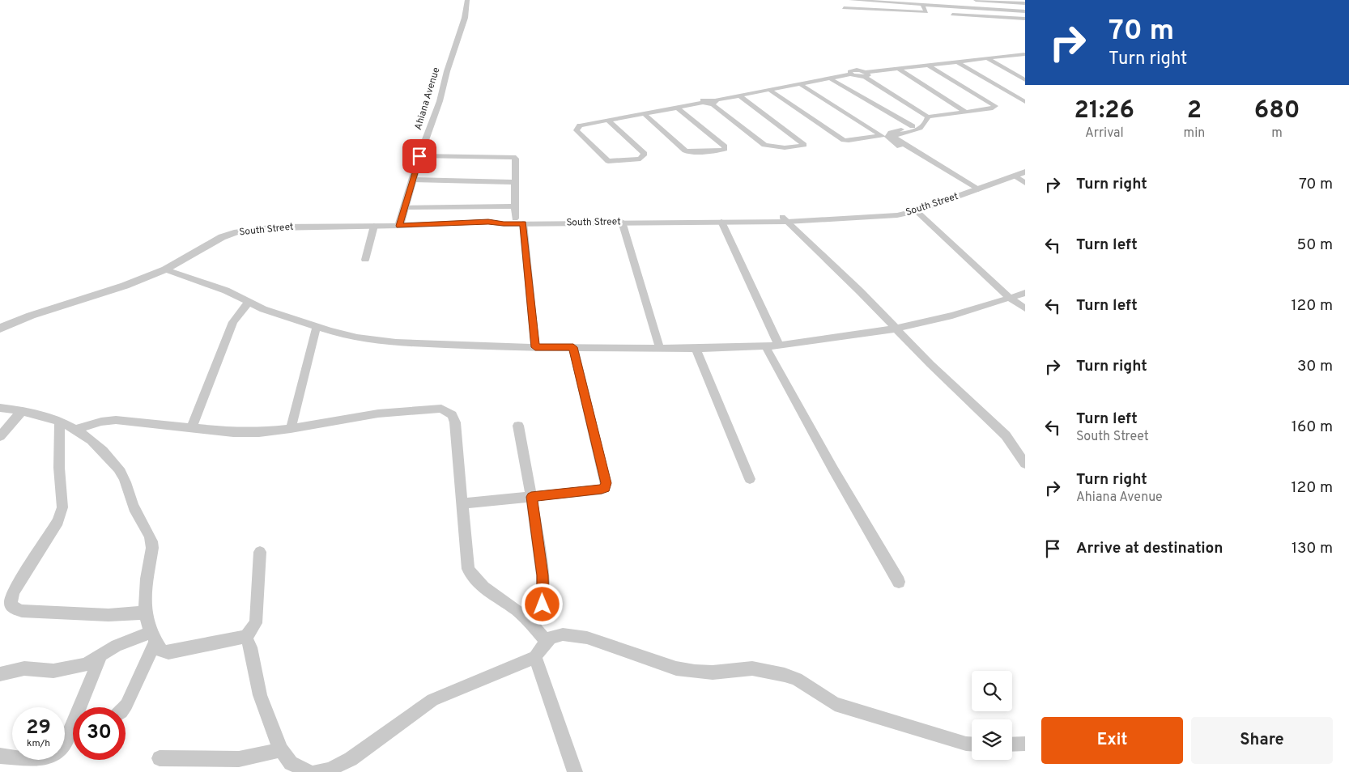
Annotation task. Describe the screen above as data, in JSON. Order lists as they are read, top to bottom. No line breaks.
{"streets":{"street":["Ahiana Avenue","South Street"]},"crossings":[["Ahiana Avenue","South Street"]],"page":{"turn":["70 m","Turn right"],"eta":["21:26","Arrival","2","min","680","m"],"list":[{"name":"Turn right","value":"70 m"},{"name":"Turn left","value":"50 m"},{"name":"Turn left","value":"120 m"},{"name":"Turn right","value":"30 m"},{"name":"Turn left","note":"South Street","value":"160 m"},{"name":"Turn right","note":"Ahiana Avenue","value":"120 m"},{"name":"Arrive at destination","value":"130 m"}],"speed":"29 km/h","limit":"30","buttons":["Exit","Share"]}}
